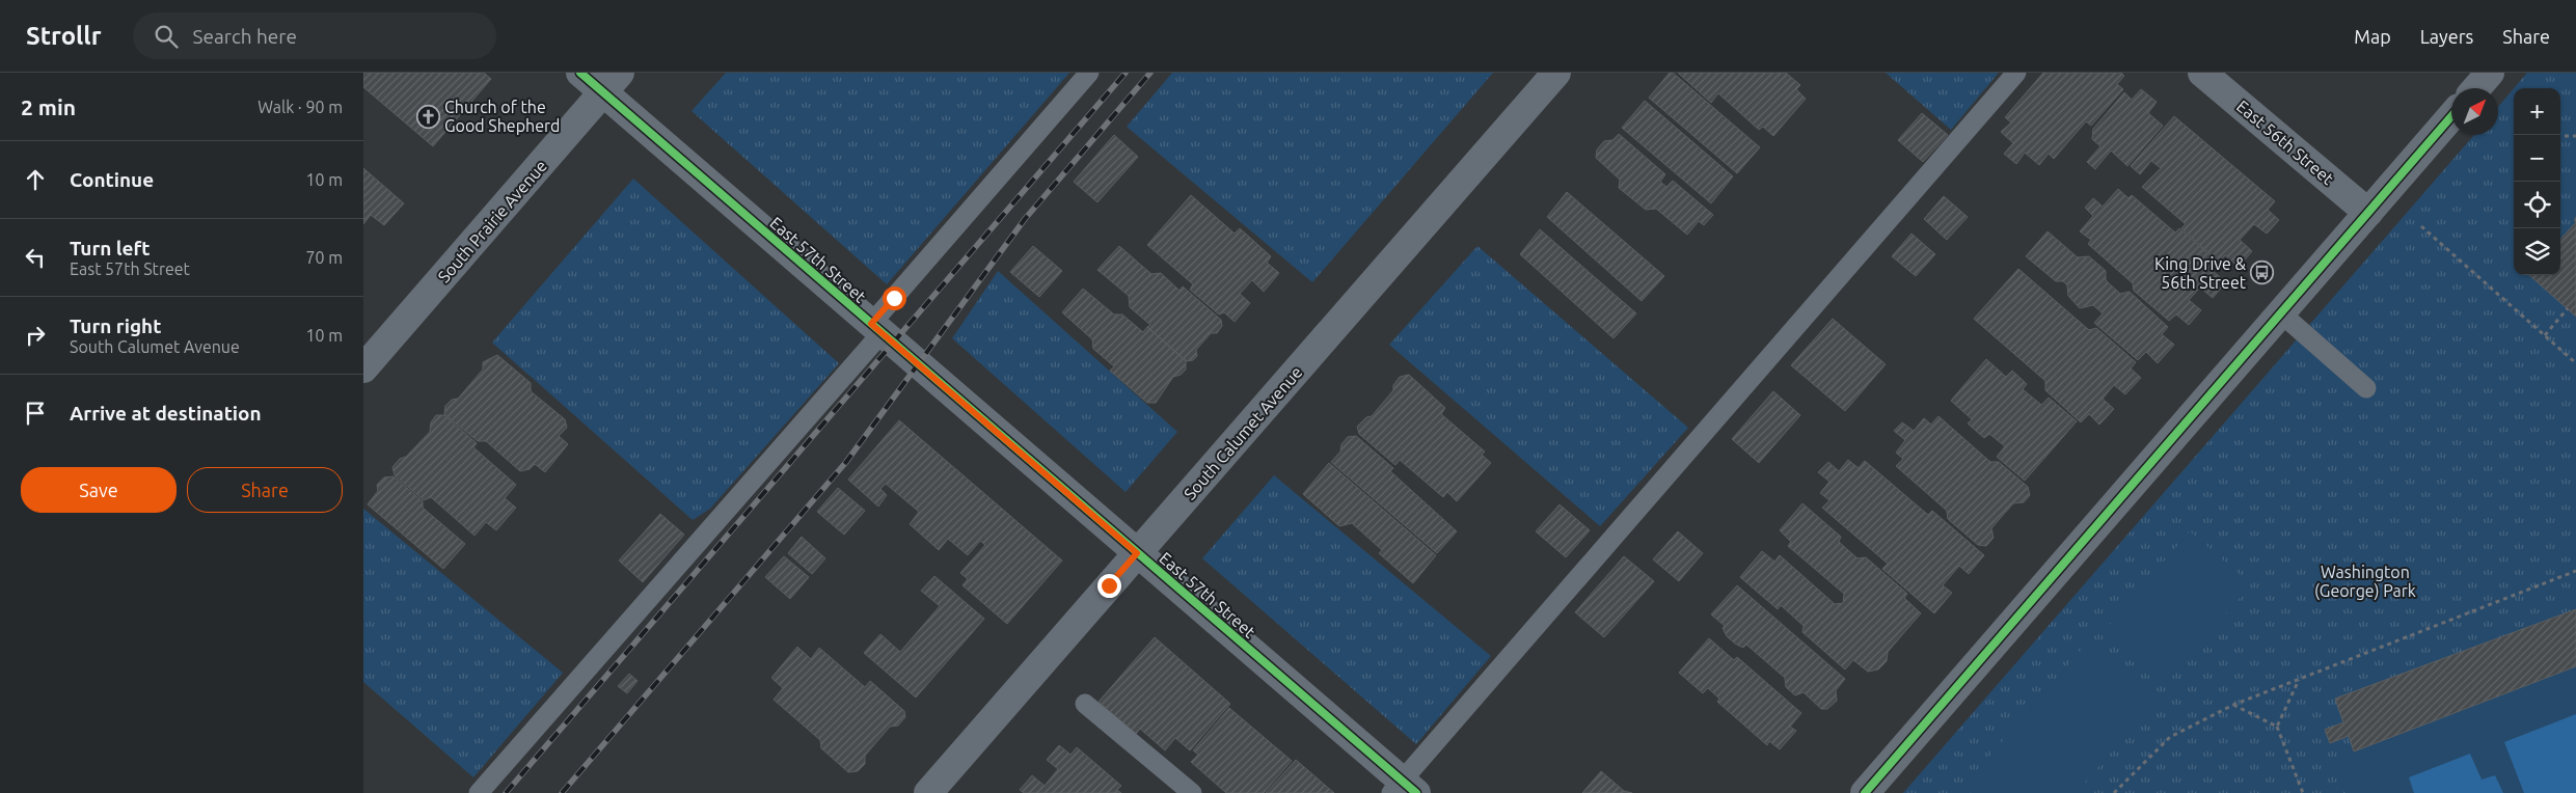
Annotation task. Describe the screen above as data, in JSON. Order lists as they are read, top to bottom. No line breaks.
{"streets":{"street":["East 56th Street","South Prairie Avenue","East 57th Street","South Calumet Avenue"]},"crossings":[["South Prairie Avenue","East 57th Street"],["East 57th Street","South Calumet Avenue"]],"parks":["Washington (George) Park"],"places":{"church":["Church of the Good Shepherd"],"bus stop":["King Drive & 56th Street"]},"north":"top right","page":{"header":"Strollr","search":"Search here","nav":["Map","Layers","Share"],"heading":["2 min","Walk · 90 m"],"map_buttons":["+","−"],"list":[["Continue","10 m"],["Turn left","East 57th Street","70 m"],["Turn right","South Calumet Avenue","10 m"],"Arrive at destination"],"buttons":["Save","Share"]}}
